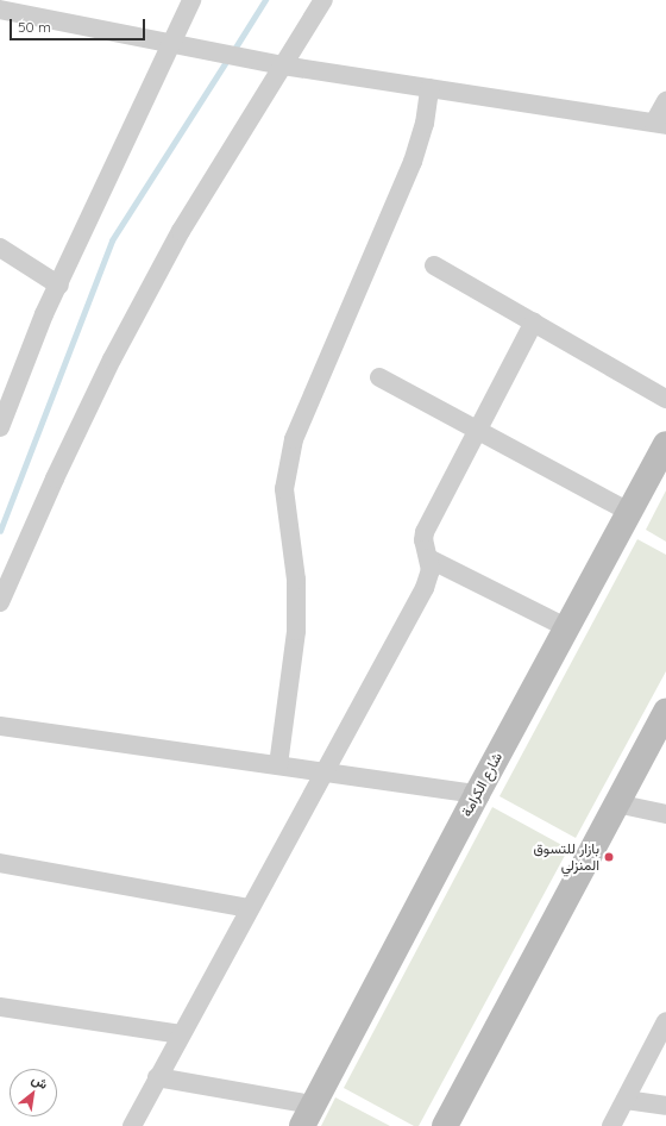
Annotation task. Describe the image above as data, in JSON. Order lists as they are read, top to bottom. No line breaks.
{"streets":{"street":["شارع الكرامة"]},"places":["بازار للتسوق المنزلي"],"scale_bar":"50 m","north":"top right"}
